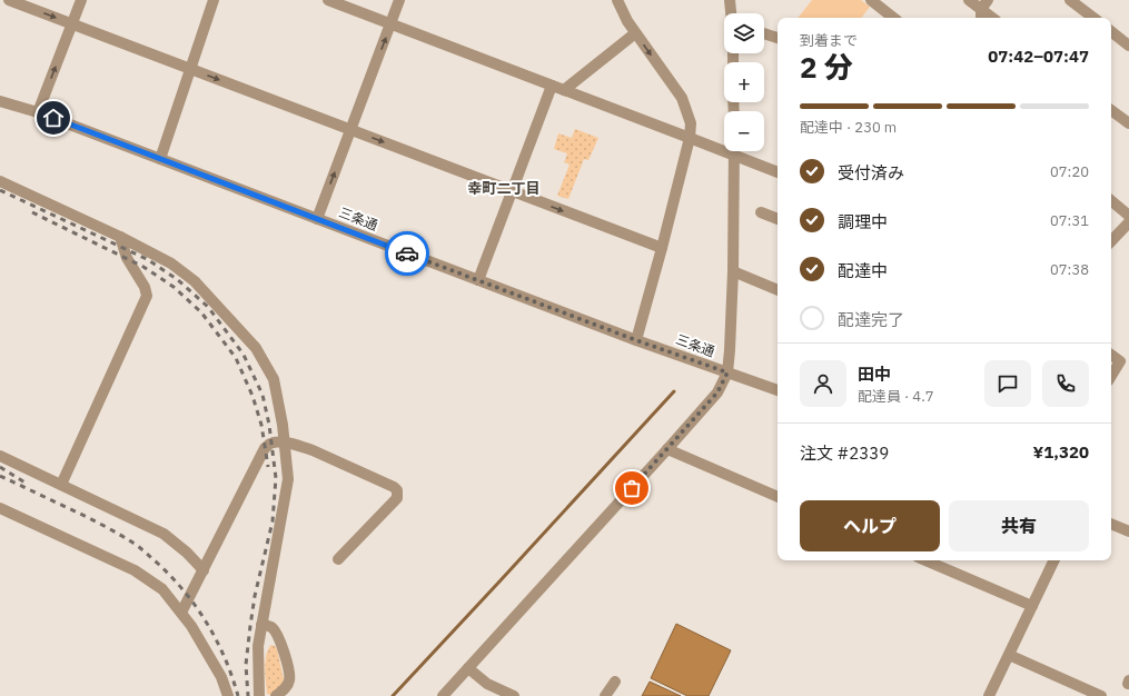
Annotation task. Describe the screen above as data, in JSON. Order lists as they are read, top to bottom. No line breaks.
{"streets":{"street":["三条通"]},"districts":["幸町二丁目"],"page":{"map_buttons":["+","−"],"heading":["2 分","到着まで","07:42–07:47"],"panel":["田中","配達員 · 4.7","注文 #2339","¥1,320"],"bar":"配達中 · 230 m","list":[["受付済み","07:20"],["調理中","07:31"],["配達中","07:38"],"配達完了"],"buttons":["ヘルプ","共有"]}}
